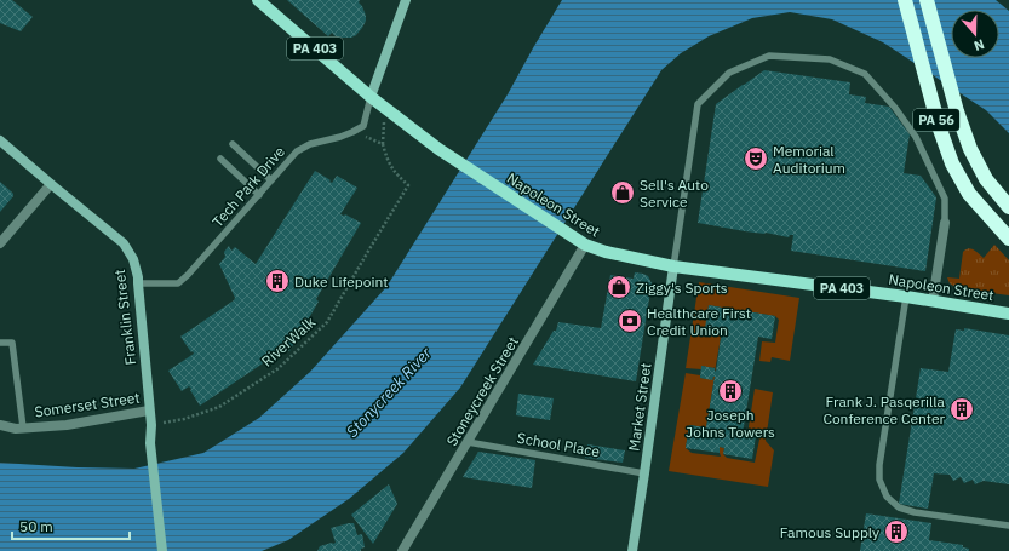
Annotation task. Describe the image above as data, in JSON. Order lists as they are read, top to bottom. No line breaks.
{"streets":{"highway":["PA 56"],"main road":["PA 403","Napoleon Street"],"street":["Franklin Street","Stoneycreek Street","Somerset Street","Market Street"],"lane":["Tech Park Drive","School Place"],"path":["RiverWalk"]},"crossings":[["Tech Park Drive","Franklin Street"],["Napoleon Street","Stoneycreek Street"],["Napoleon Street","Market Street"],["Franklin Street","RiverWalk"],["Franklin Street","Somerset Street"],["Stoneycreek Street","School Place"],["Market Street","School Place"]],"water":["Stonycreek River"],"places":{"theatre":["Memorial Auditorium"],"shop":["Sell's Auto Service","Ziggy's Sports"],"building":["Duke Lifepoint","Joseph Johns Towers","Frank J. Pasqerilla Conference Center","Famous Supply"],"bank":["Healthcare First Credit Union"]},"scale_bar":"50 m","north":"bottom"}
